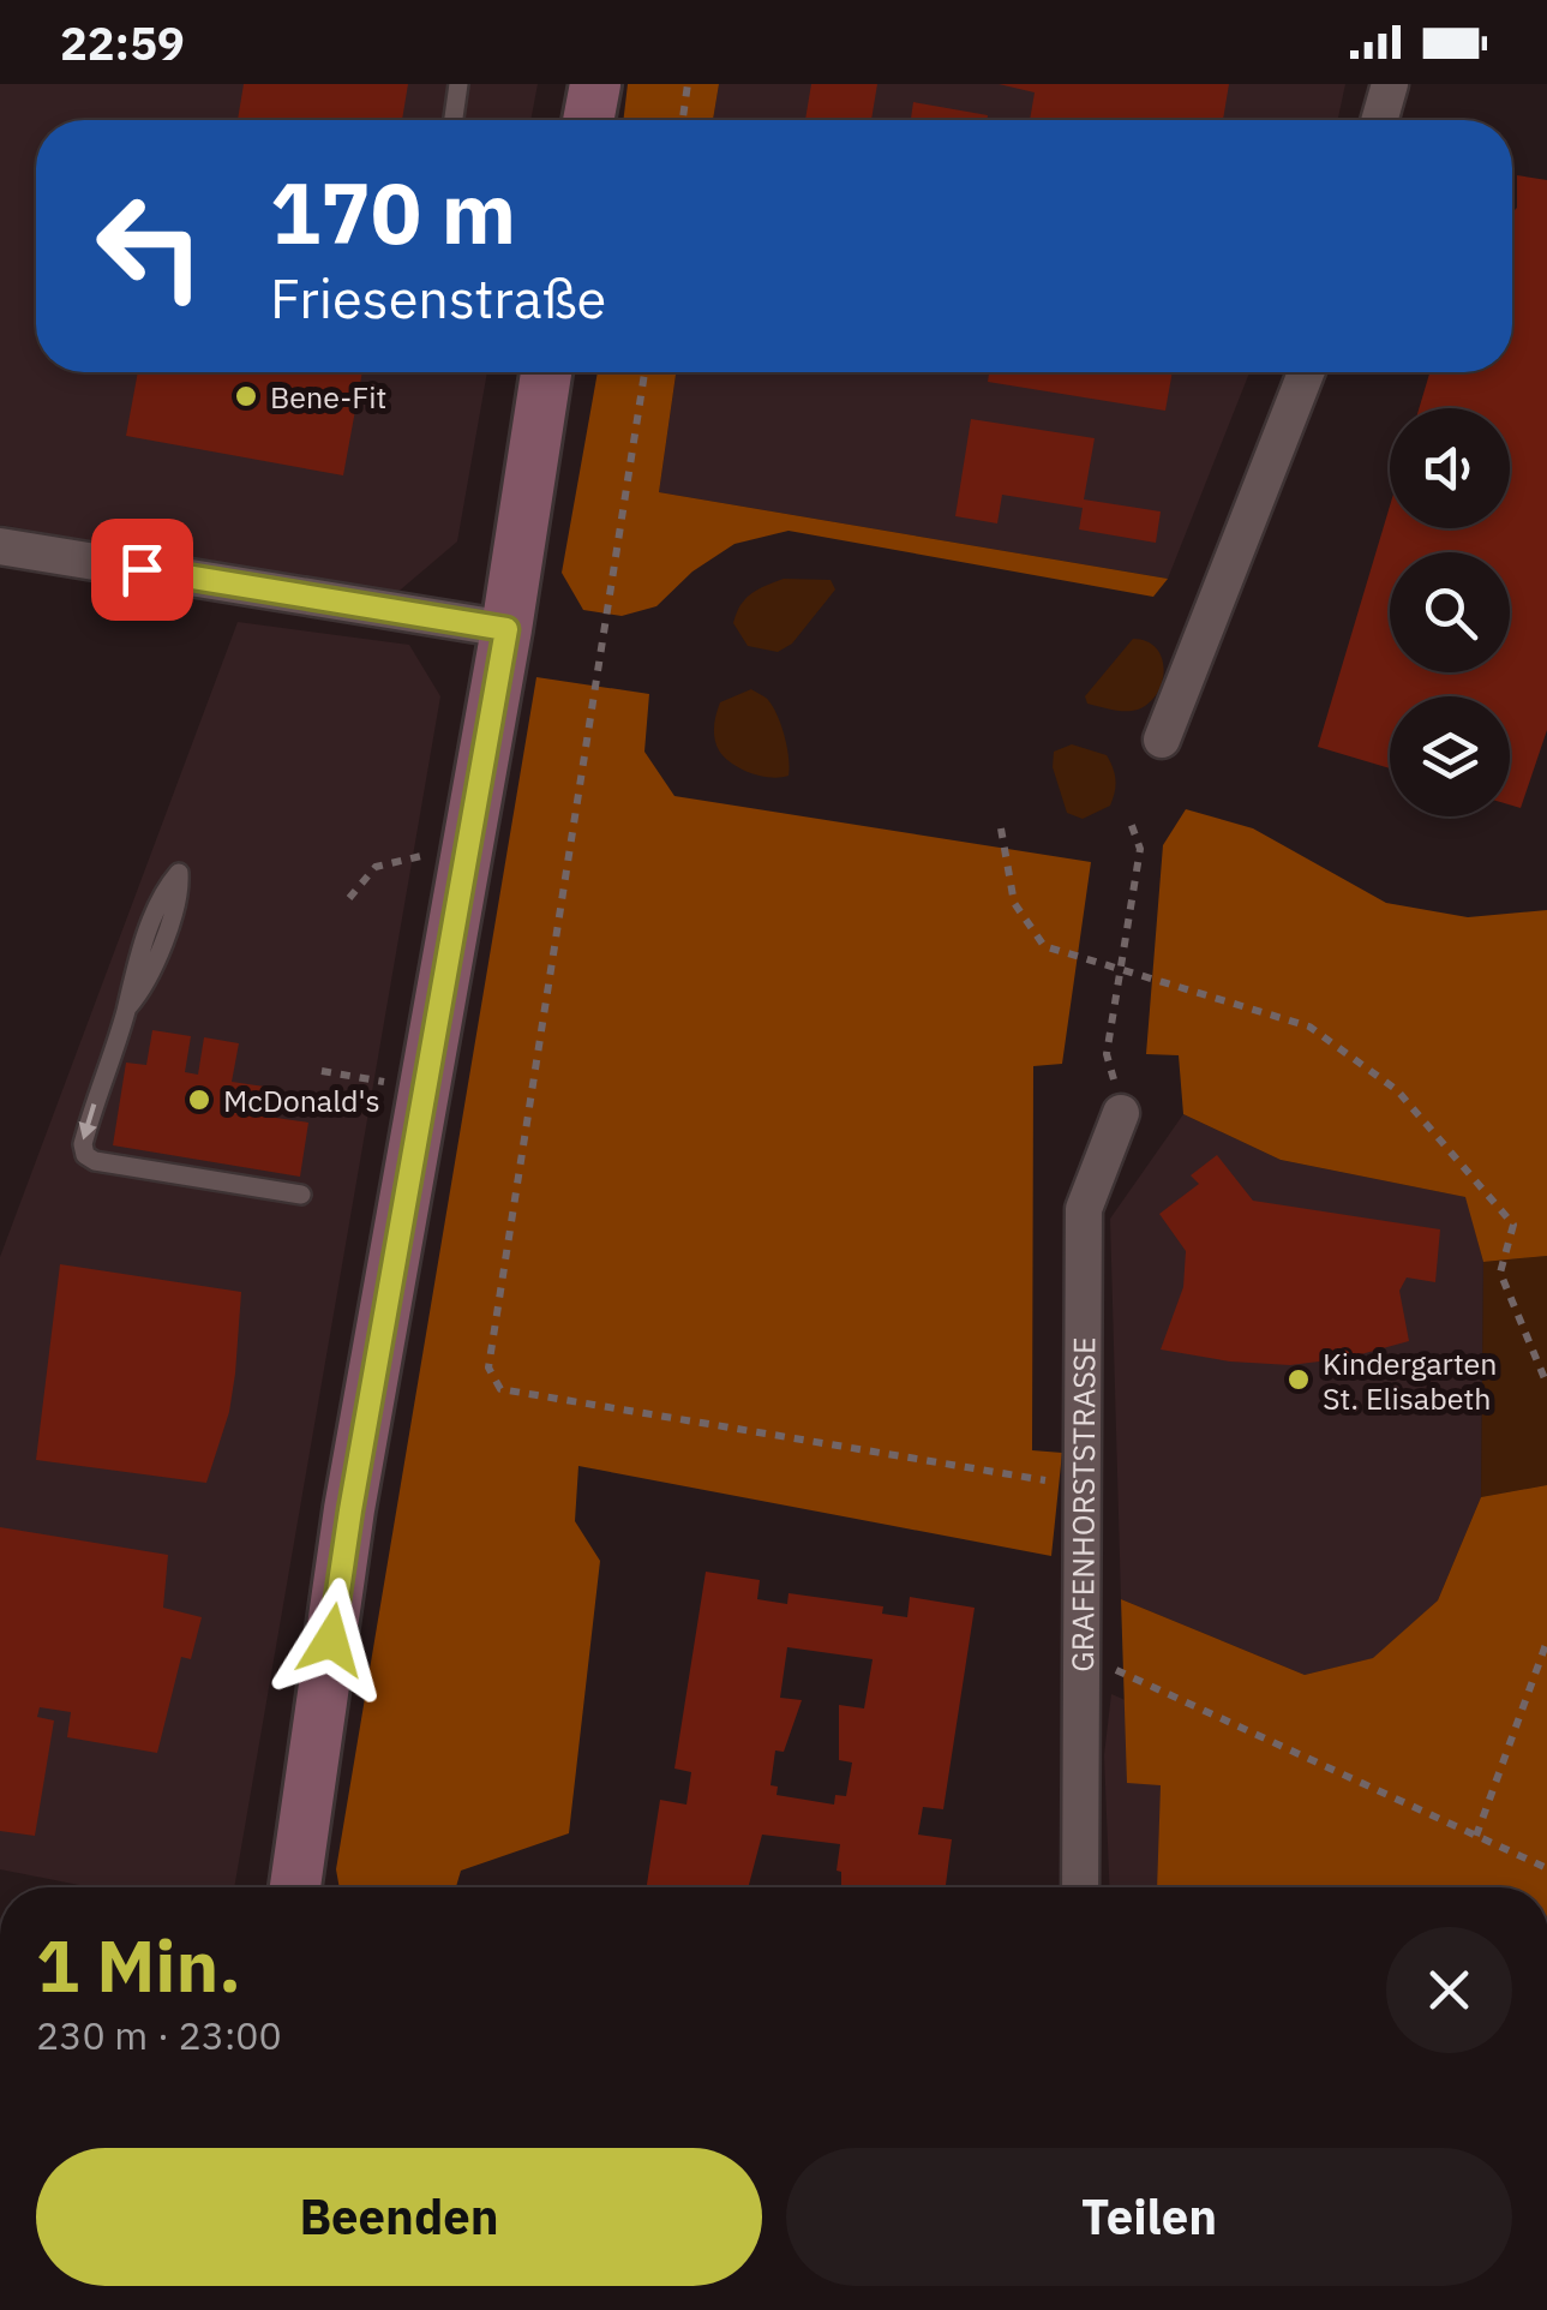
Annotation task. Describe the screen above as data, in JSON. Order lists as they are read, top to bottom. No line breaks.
{"streets":{"street":["GRAFENHORSTSTRASSE"]},"places":["Bene-Fit","McDonald's","Kindergarten St. Elisabeth"],"page":{"status":"22:59","turn":["170 m","Friesenstraße"],"heading":["1 Min.","230 m · 23:00"],"buttons":["Beenden","Teilen"]}}
